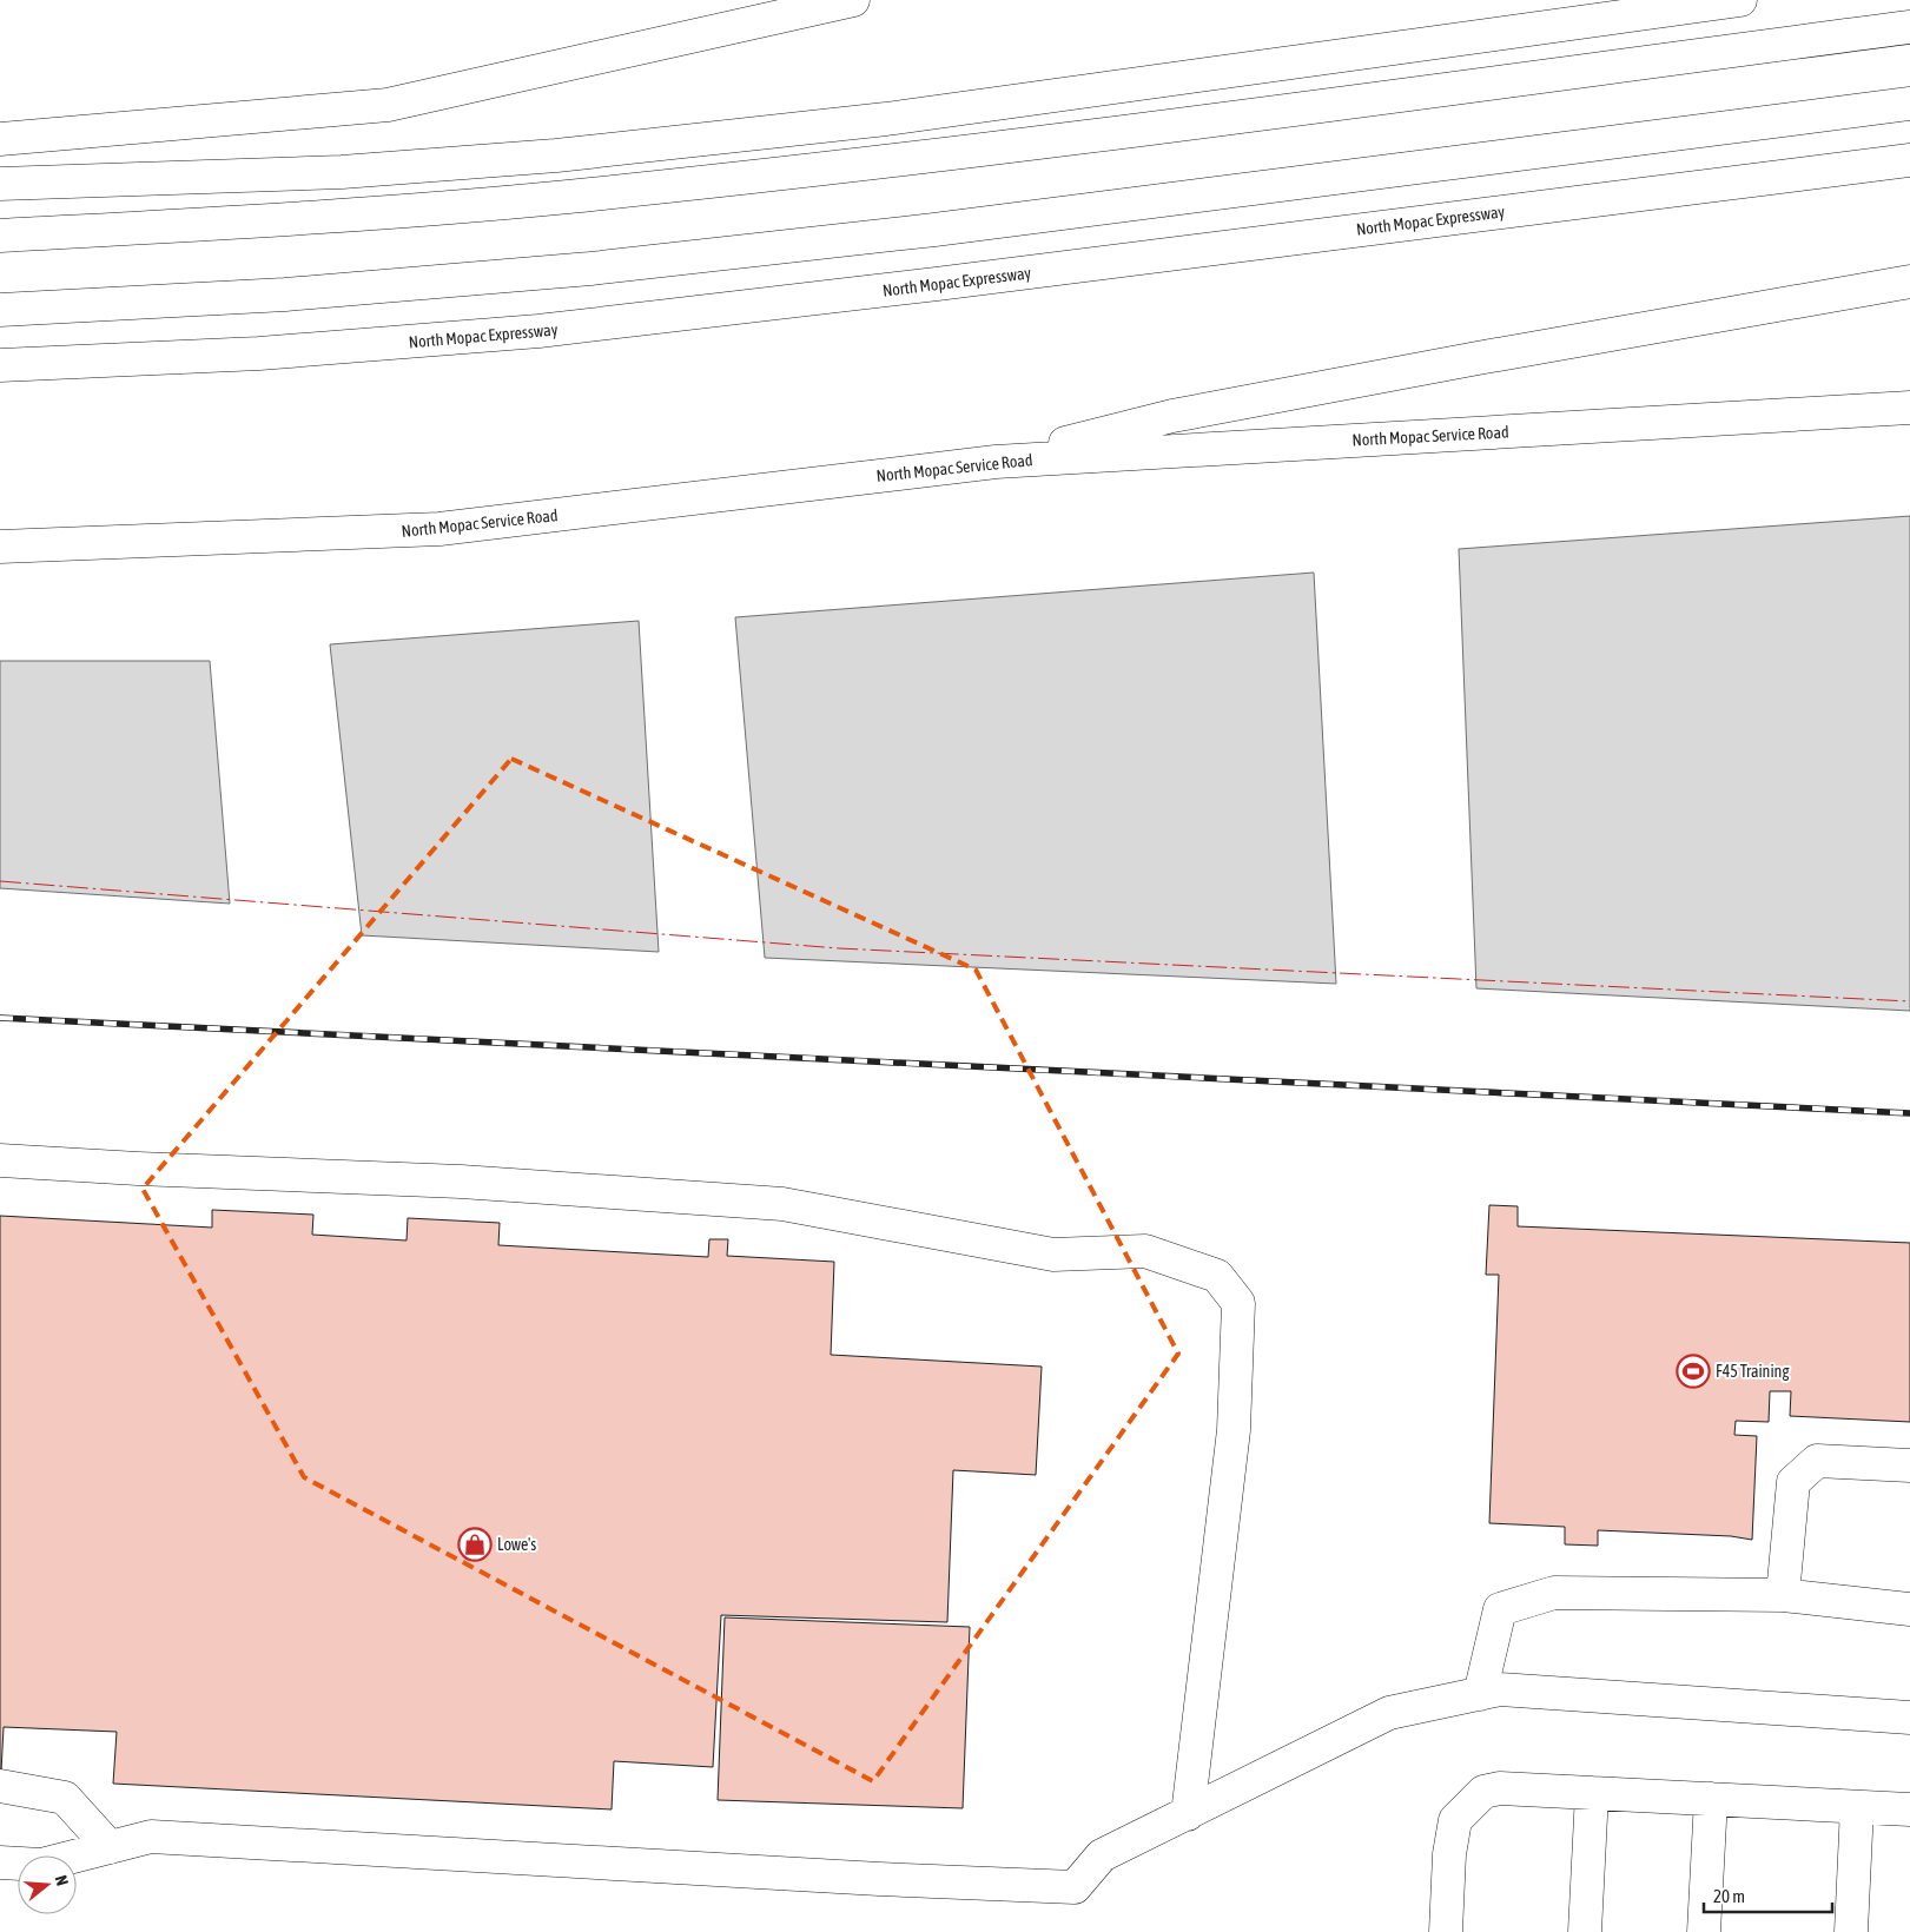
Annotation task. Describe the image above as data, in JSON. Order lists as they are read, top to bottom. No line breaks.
{"streets":{"main road":["North Mopac Expressway","North Mopac Service Road"]},"places":{"sports":["F45 Training"],"shop":["Lowe's"]},"scale_bar":"20 m","north":"right"}
